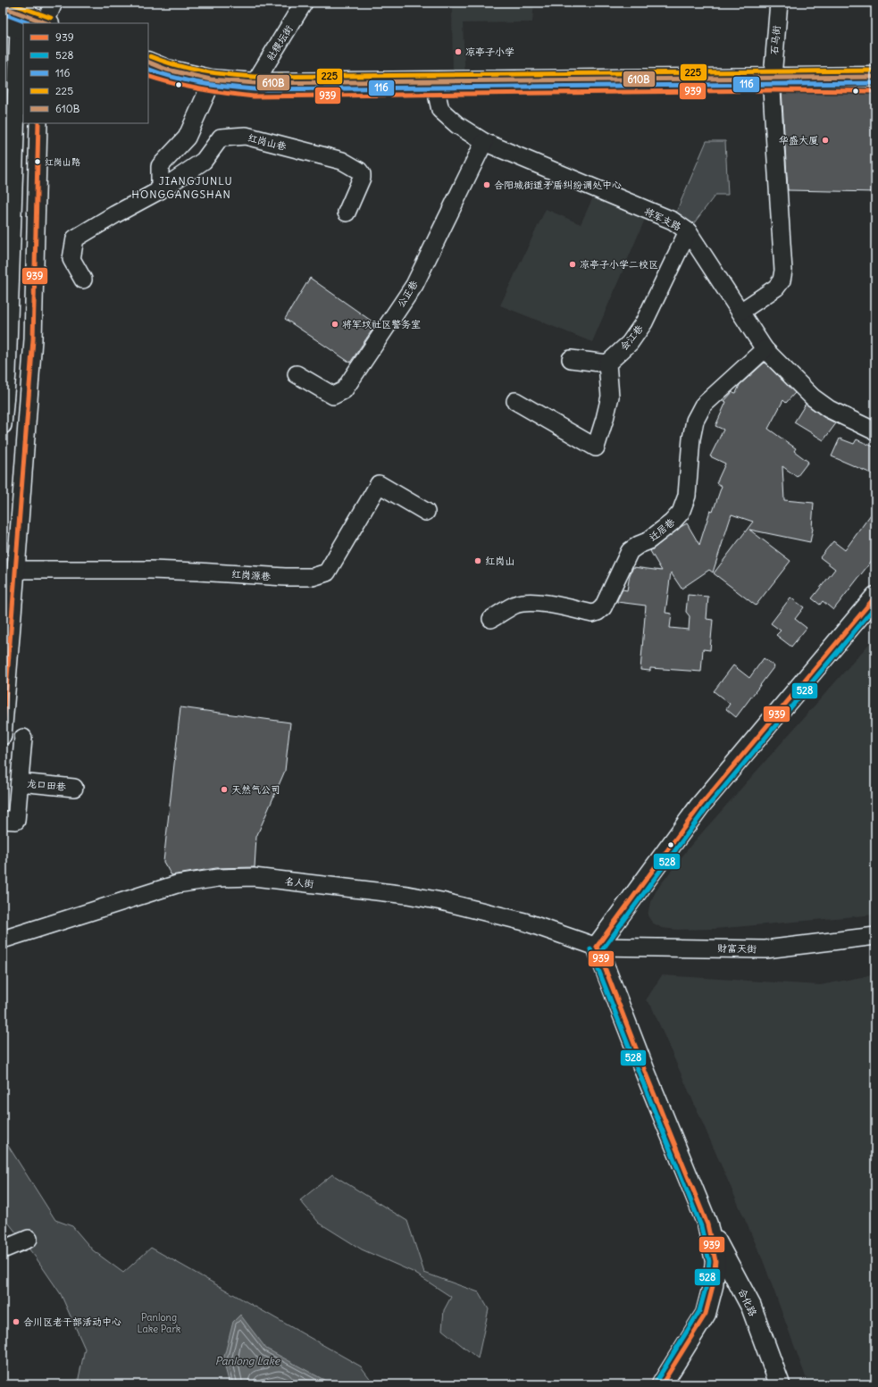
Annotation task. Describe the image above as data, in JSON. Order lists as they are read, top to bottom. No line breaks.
{"streets":{"main road":["合化路"],"street":["石马街","社稷坛街","红岗山巷","将军支路","公正巷","会江巷","迁居巷","红岗源巷","龙口田巷","名人街","财富天街"]},"crossings":[["石马街","将军支路"],["将军支路","公正巷"],["将军支路","会江巷"],["将军支路","迁居巷"],["名人街","财富天街"]],"districts":["JIANGJUNLU","HONGGANGSHAN"],"water":["Panlong Lake"],"parks":["Panlong Lake Park"],"places":["凉亭子小学","华盛大厦","红岗山路","合阳城街道矛盾纠纷调处中心","凉亭子小学二校区","将军坟社区警务室","红岗山","天然气公司","合川区老干部活动中心"],"lines":["transit line 225","transit line 610B","transit line 116","transit line 939","transit line 528"],"legend":["939","528","116","225","610B"]}
